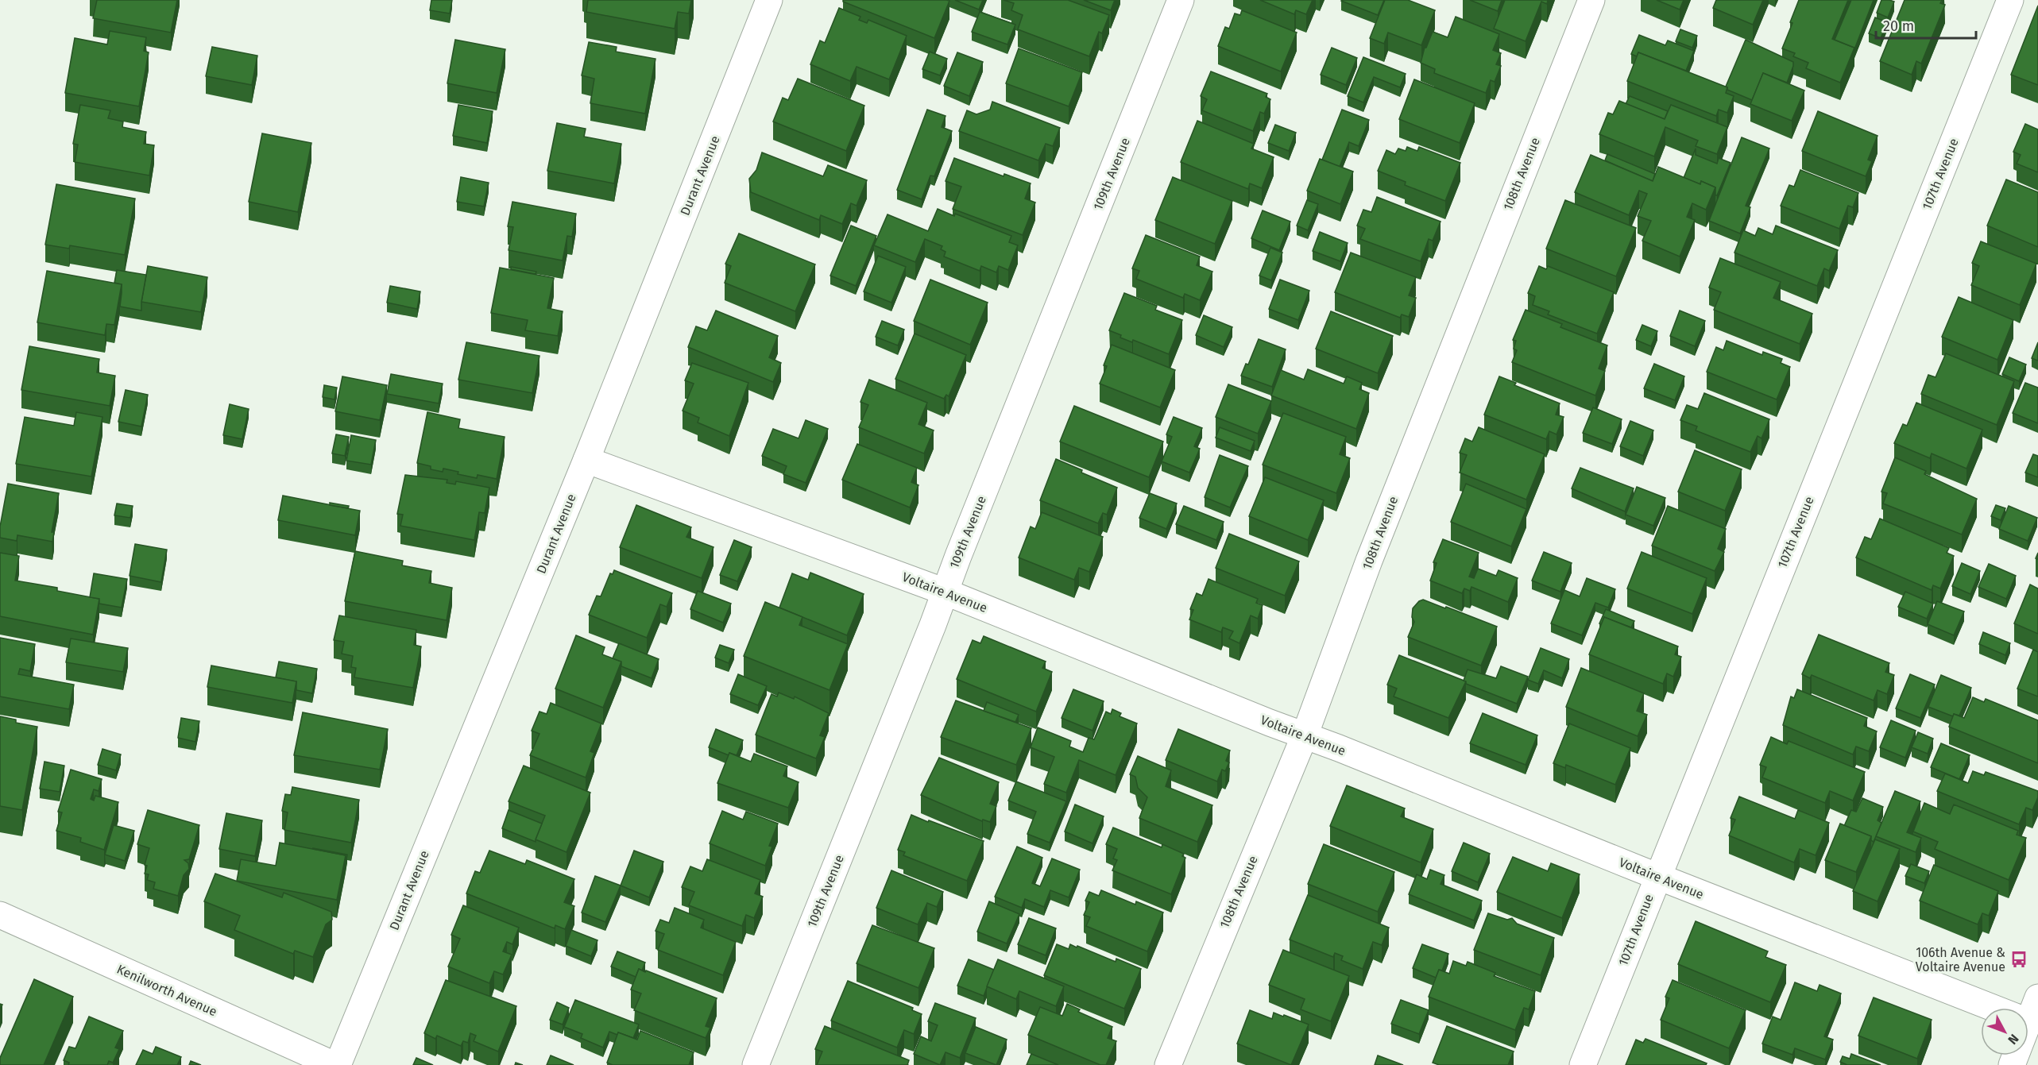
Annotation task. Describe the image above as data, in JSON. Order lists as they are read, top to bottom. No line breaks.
{"streets":{"street":["109th Avenue","108th Avenue","107th Avenue","Durant Avenue","Voltaire Avenue","Kenilworth Avenue"]},"crossings":[["109th Avenue","Voltaire Avenue"],["108th Avenue","Voltaire Avenue"],["107th Avenue","Voltaire Avenue"],["Durant Avenue","Voltaire Avenue"],["Durant Avenue","Kenilworth Avenue"]],"places":{"bus stop":["106th Avenue & Voltaire Avenue"]},"scale_bar":"20 m","north":"bottom right"}
